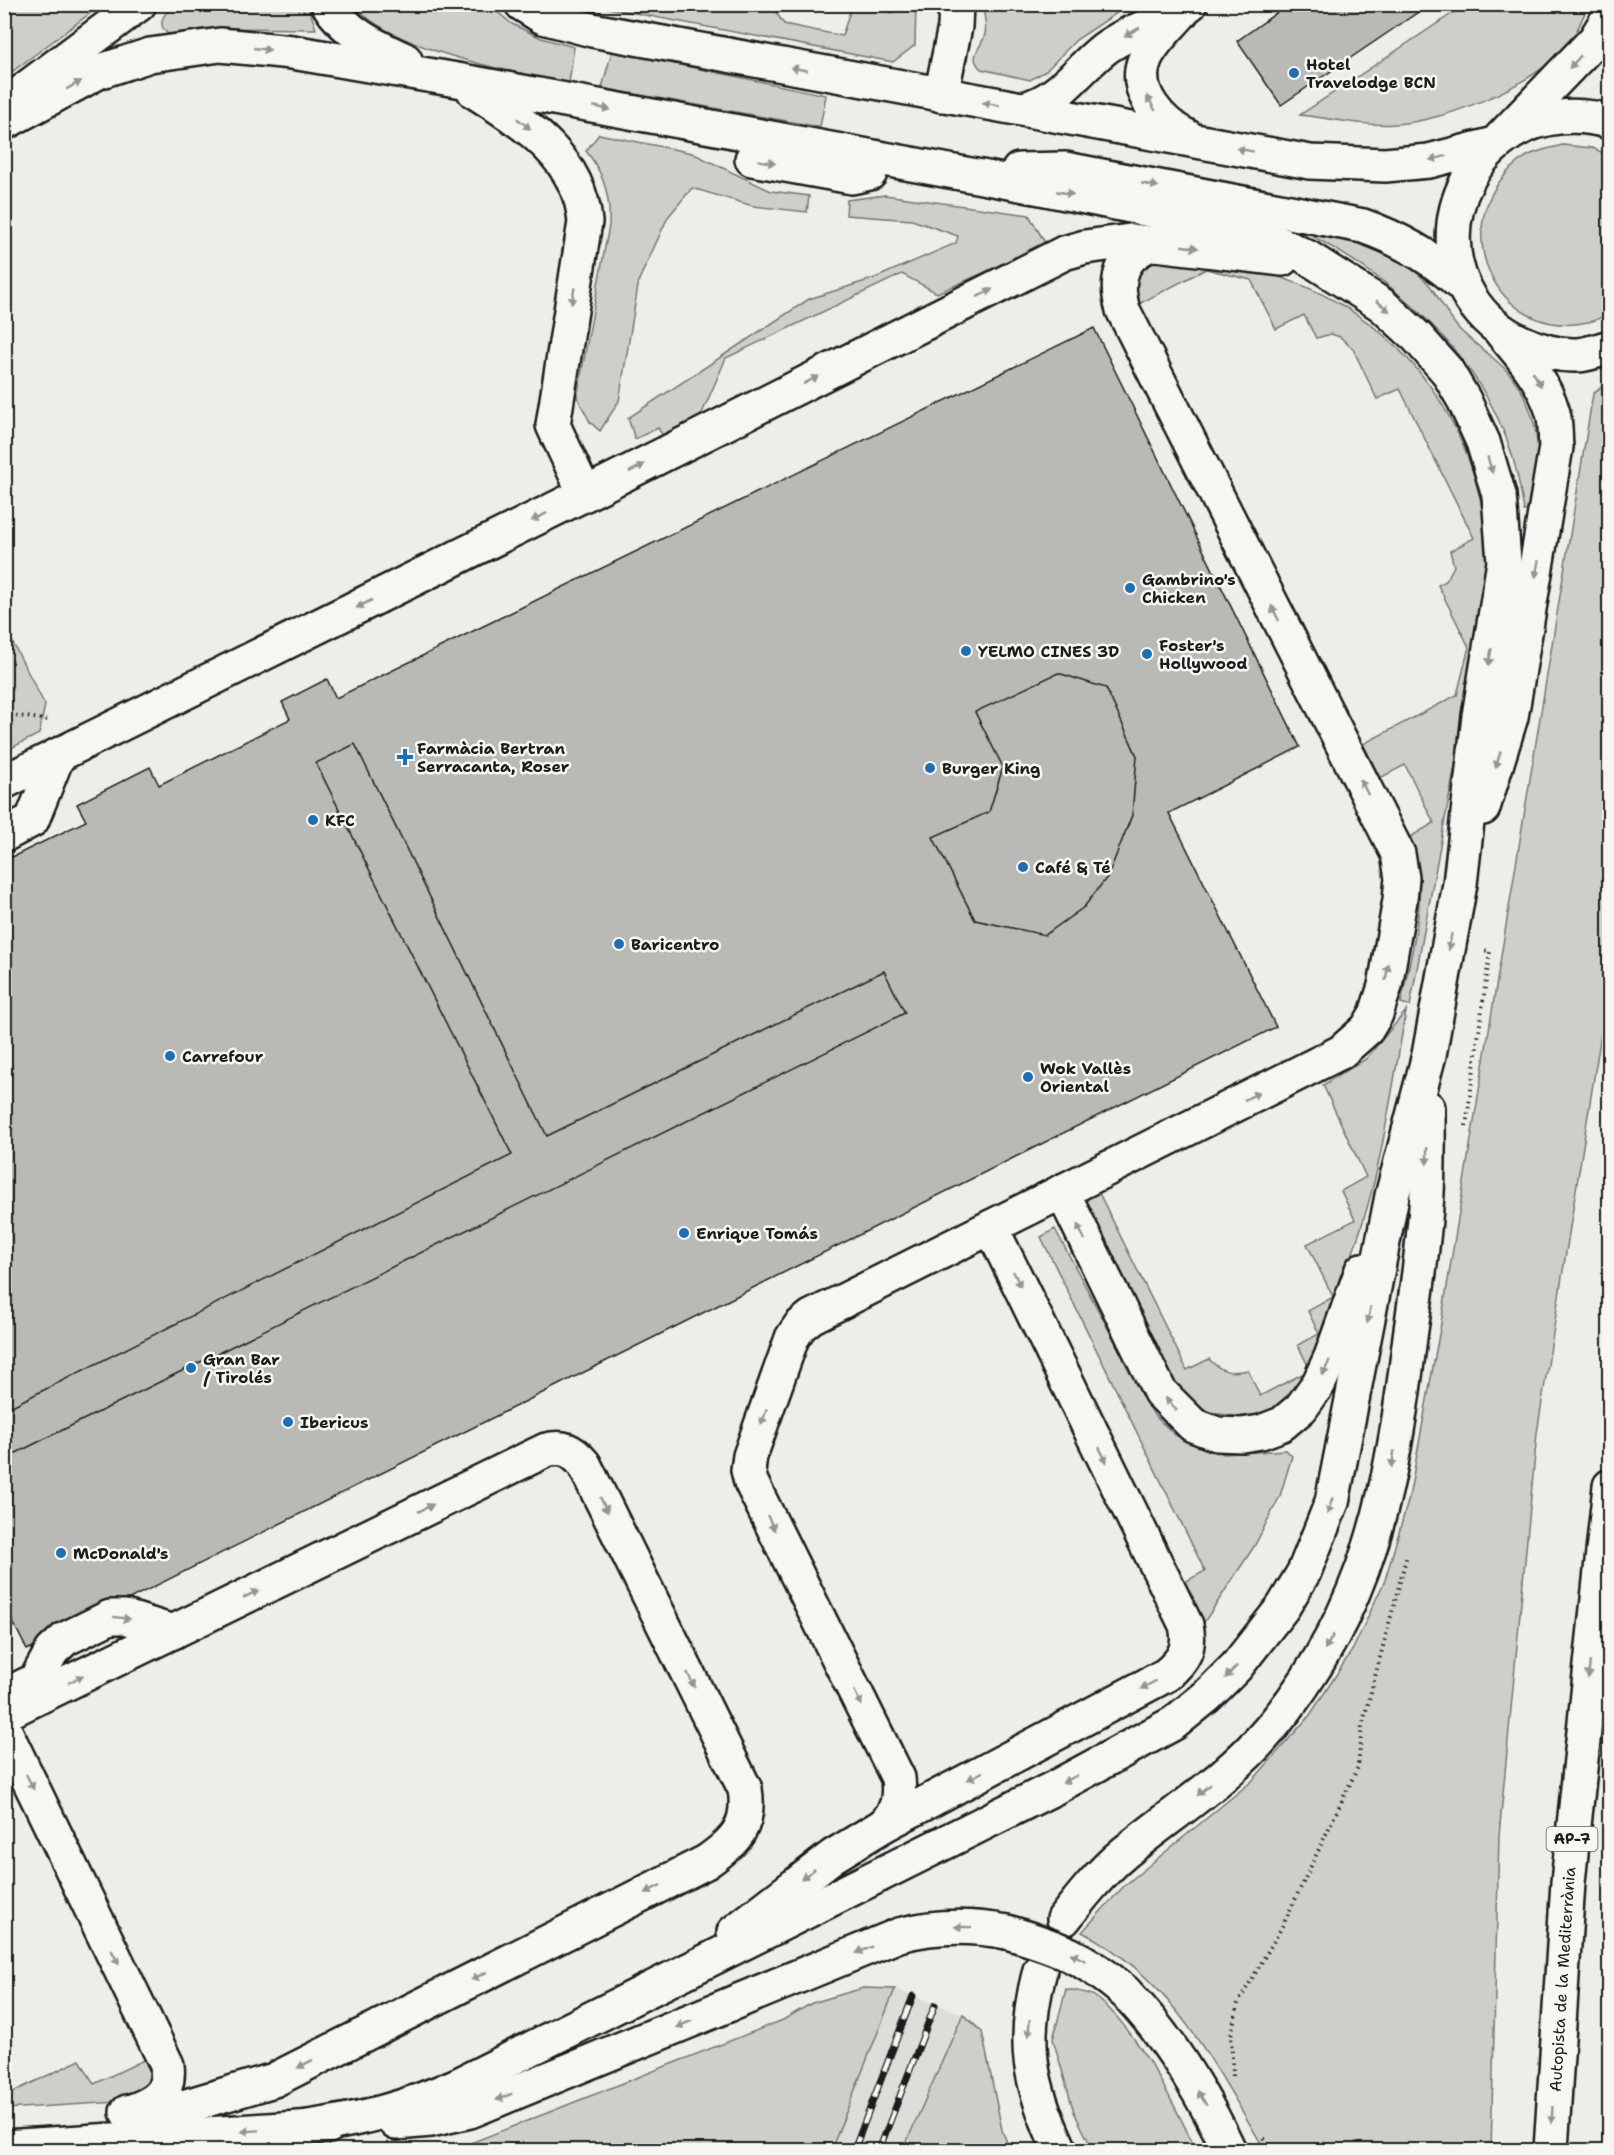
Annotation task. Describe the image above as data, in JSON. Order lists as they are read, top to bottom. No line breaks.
{"streets":{"main road":["AP-7","Autopista de la Mediterrània"]},"places":{"other":["Hotel Travelodge BCN","Gambrino's Chicken","YELMO CINES 3D","Foster's Hollywood","Burger King","KFC","Café & Té","Baricentro","Carrefour","Wok Vallès Oriental","Enrique Tomás","Gran Bar / Tirolés","Ibericus","McDonald's"],"health":["Farmàcia Bertran Serracanta, Roser"]}}
